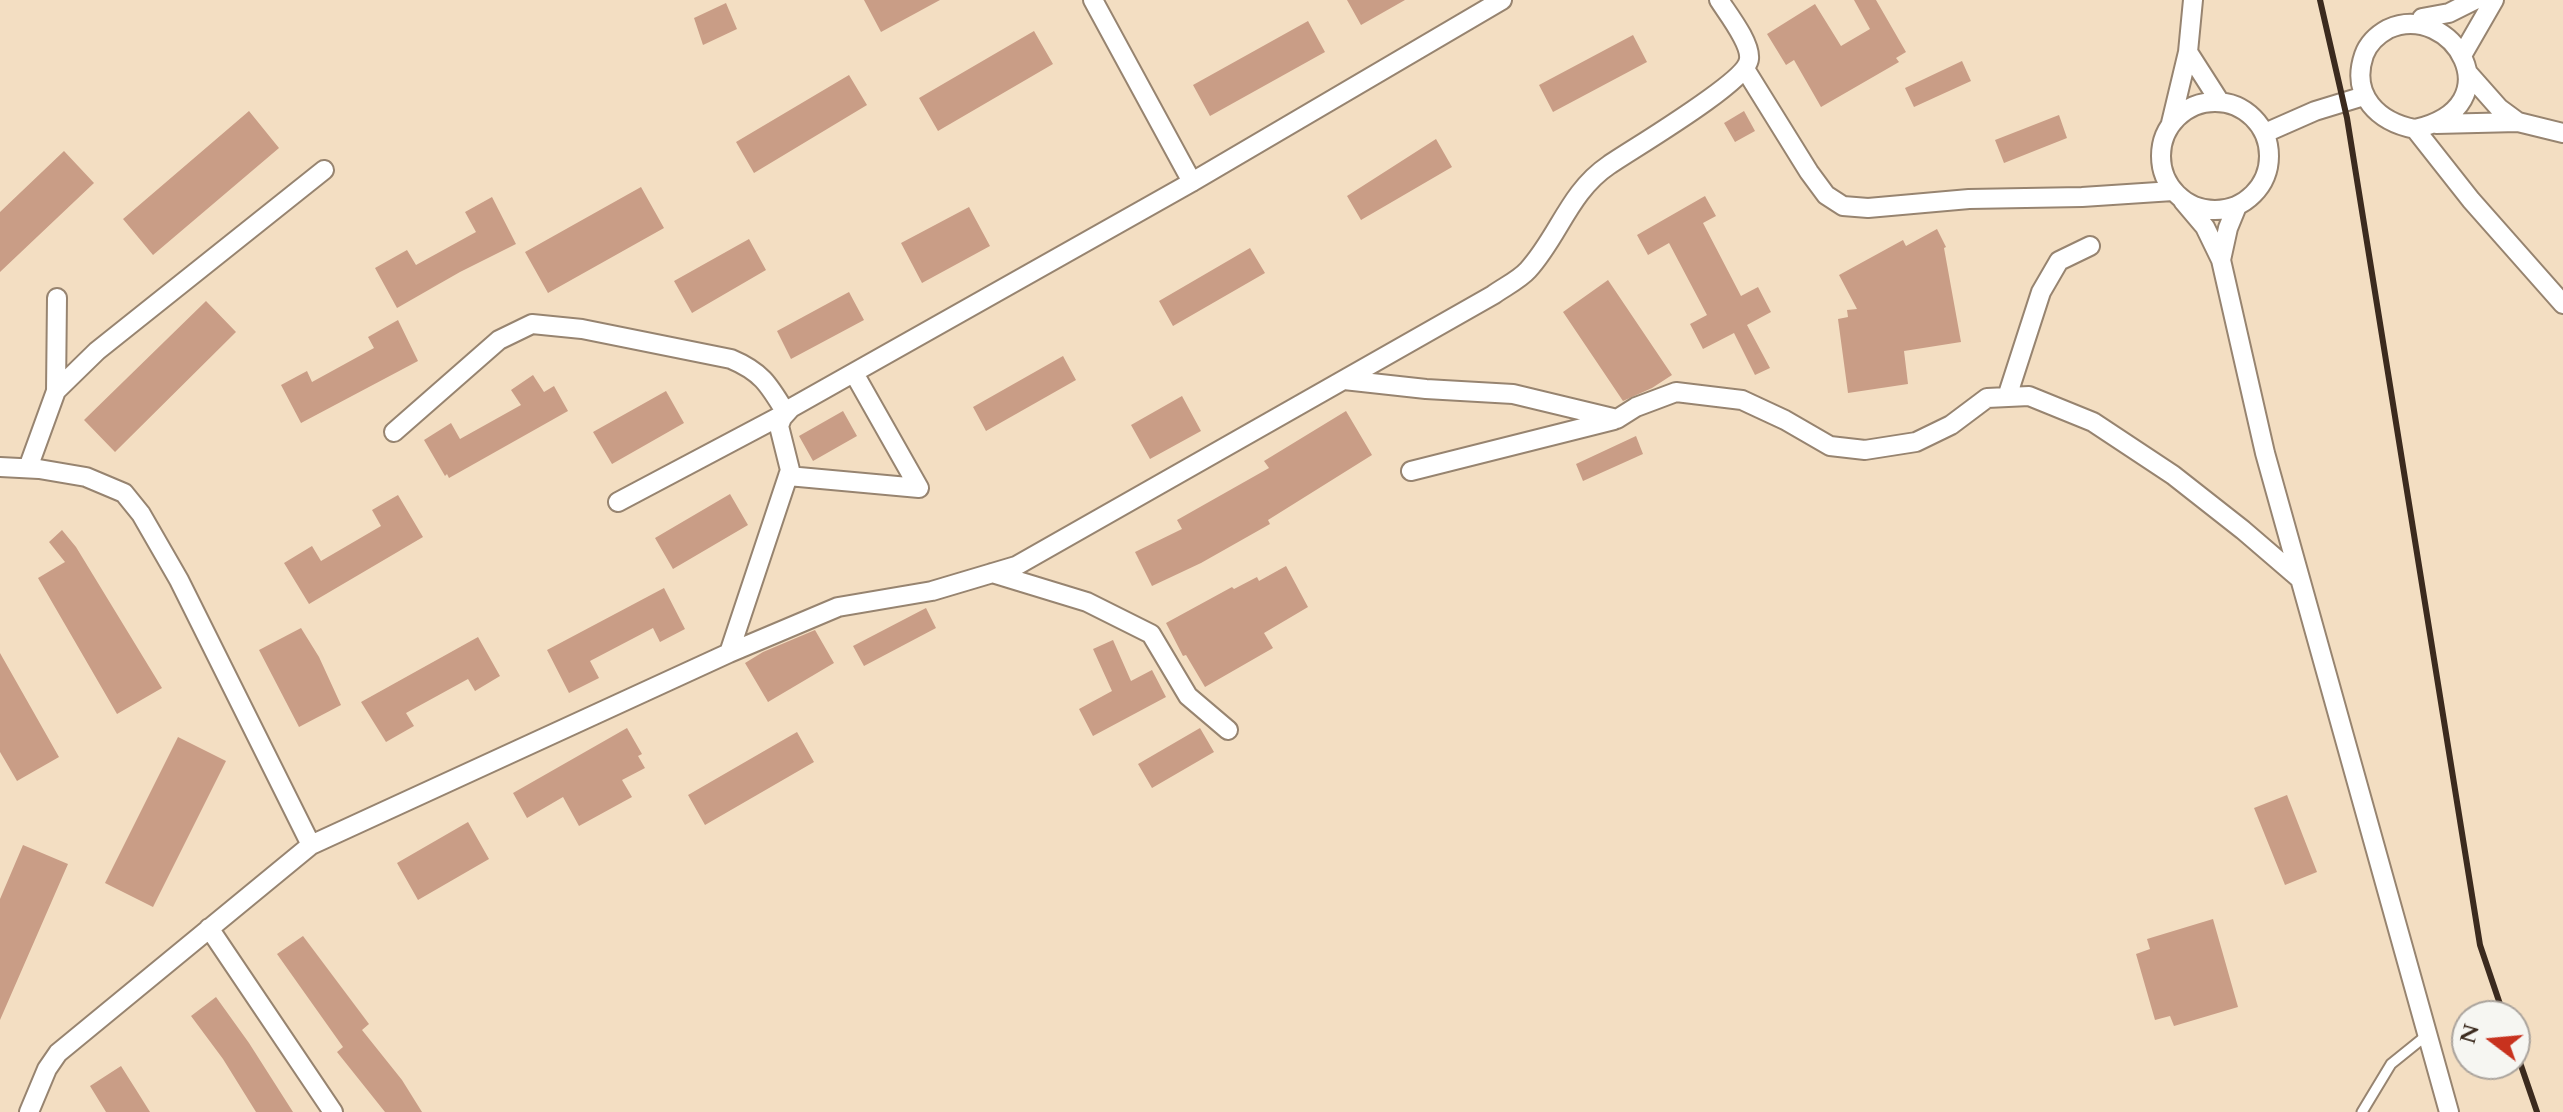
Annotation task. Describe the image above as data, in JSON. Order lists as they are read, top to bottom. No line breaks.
{"north":"left"}
